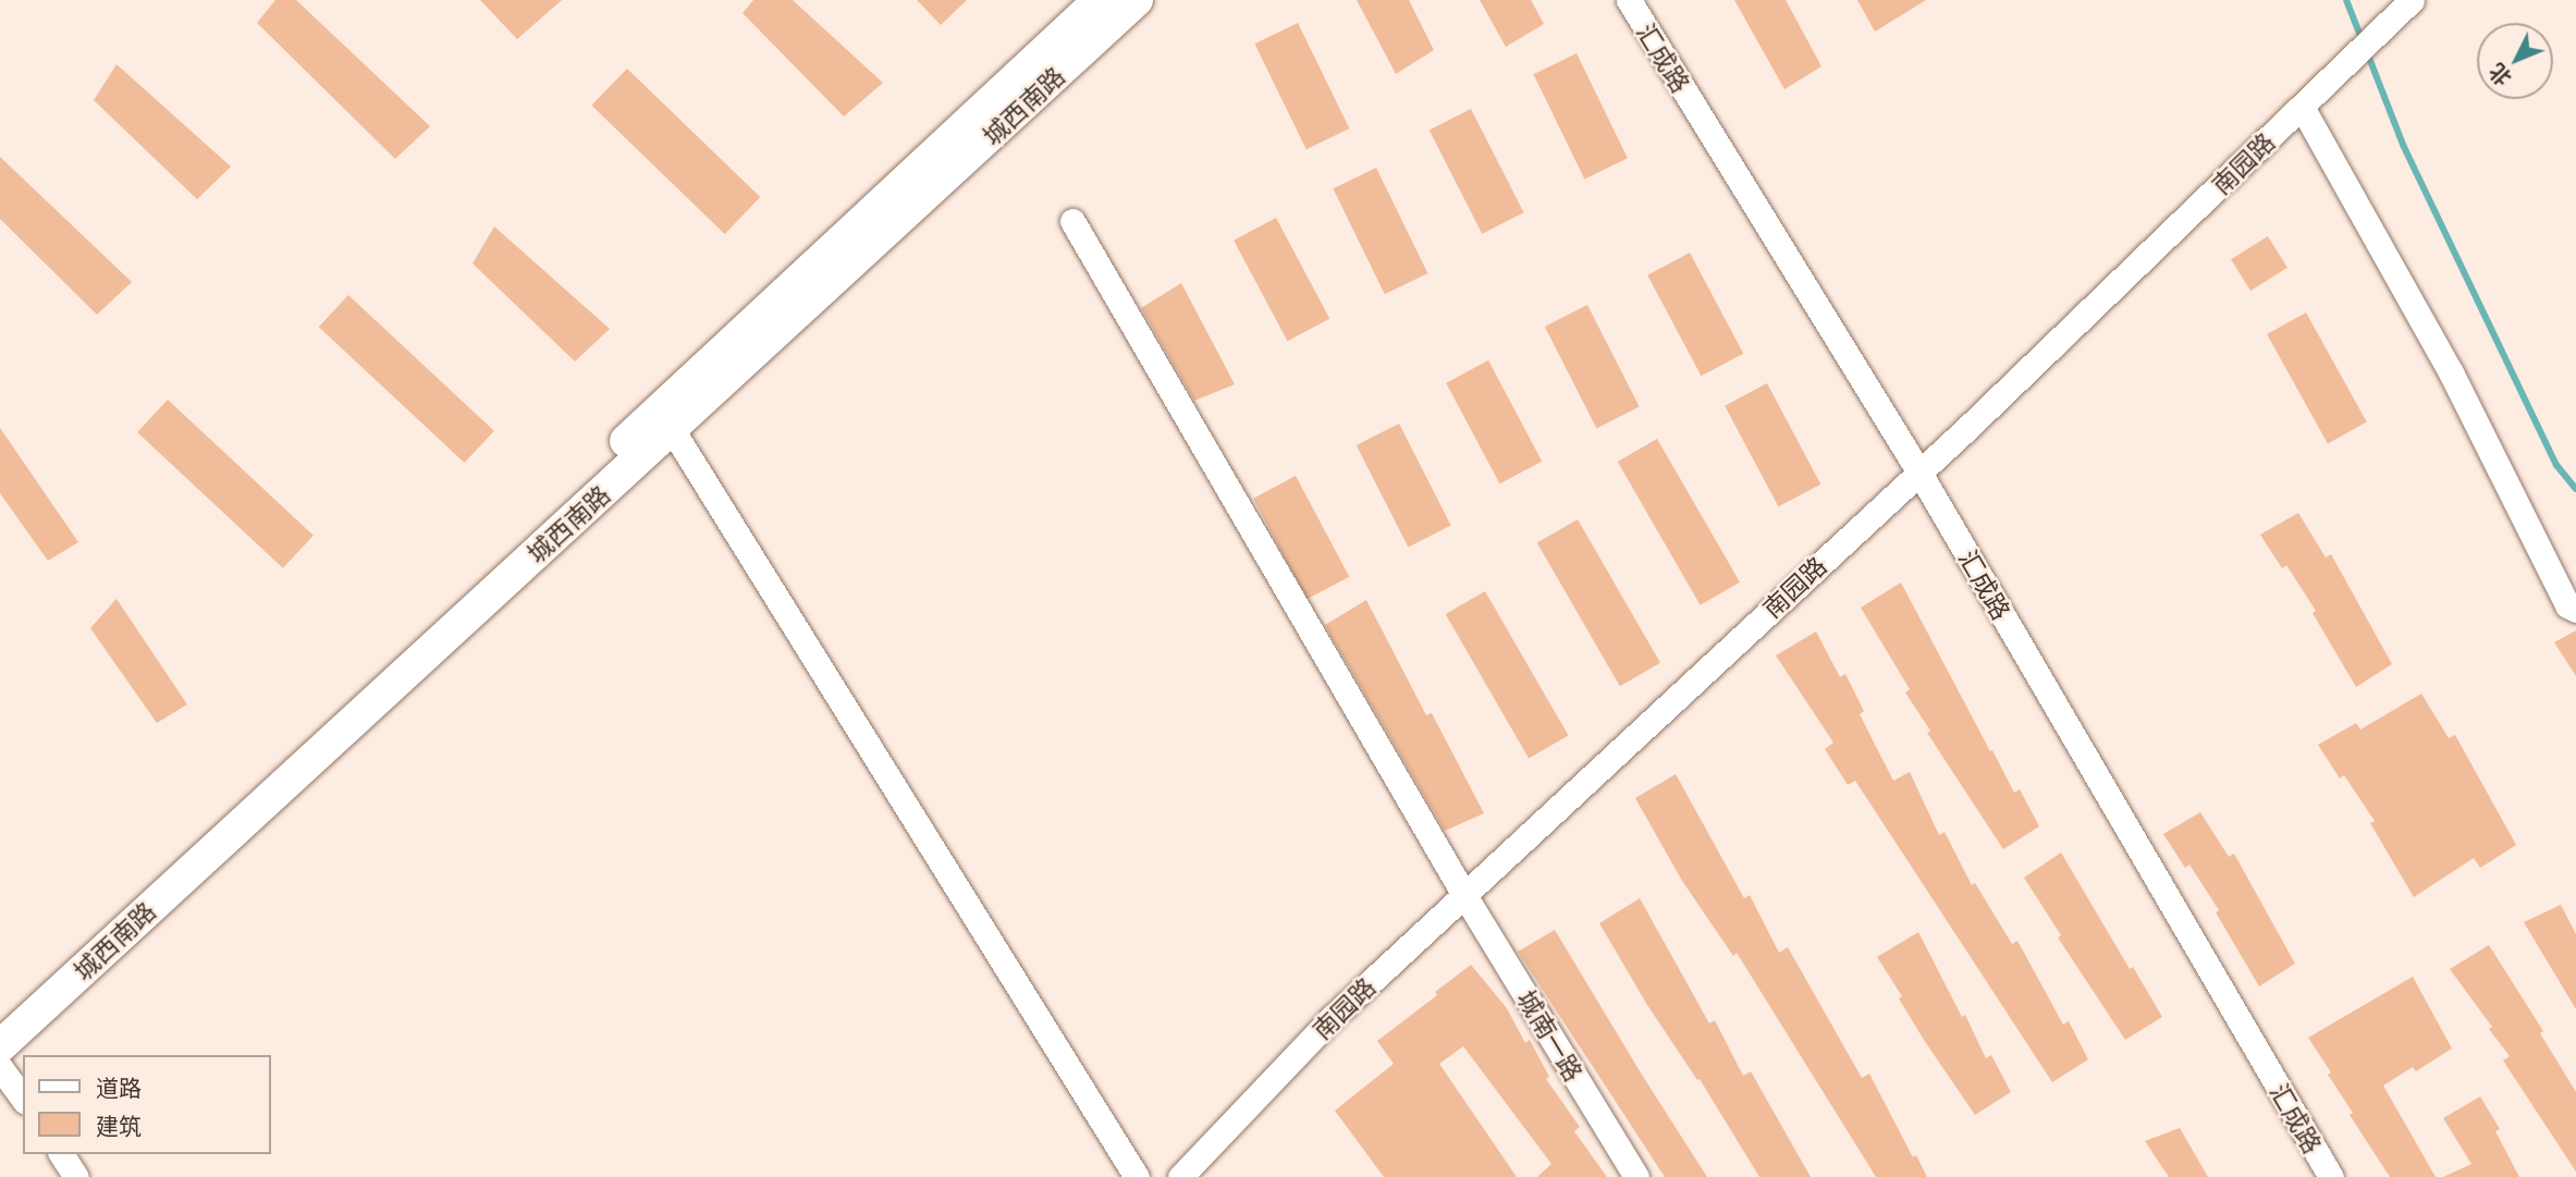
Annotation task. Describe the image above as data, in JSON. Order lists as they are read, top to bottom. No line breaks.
{"streets":{"main road":["城西南路"],"street":["汇成路","南园路","城南一路"]},"crossings":[["汇成路","南园路"],["南园路","城南一路"]],"legend":["道路","建筑"],"north":"bottom left"}
